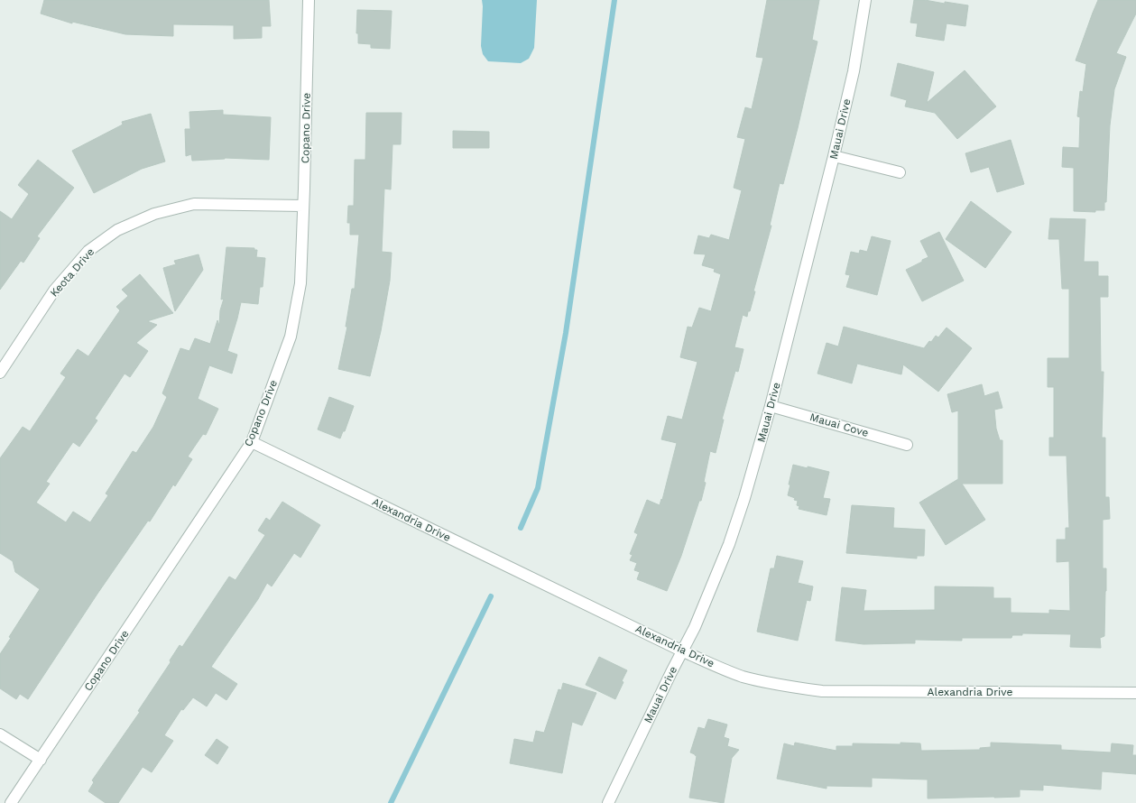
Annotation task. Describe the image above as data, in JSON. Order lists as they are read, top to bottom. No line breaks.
{"streets":{"street":["Copano Drive","Mauai Drive","Keota Drive","Mauai Cove","Alexandria Drive"]},"crossings":[["Copano Drive","Keota Drive"],["Copano Drive","Alexandria Drive"],["Mauai Drive","Mauai Cove"],["Mauai Drive","Alexandria Drive"]]}
